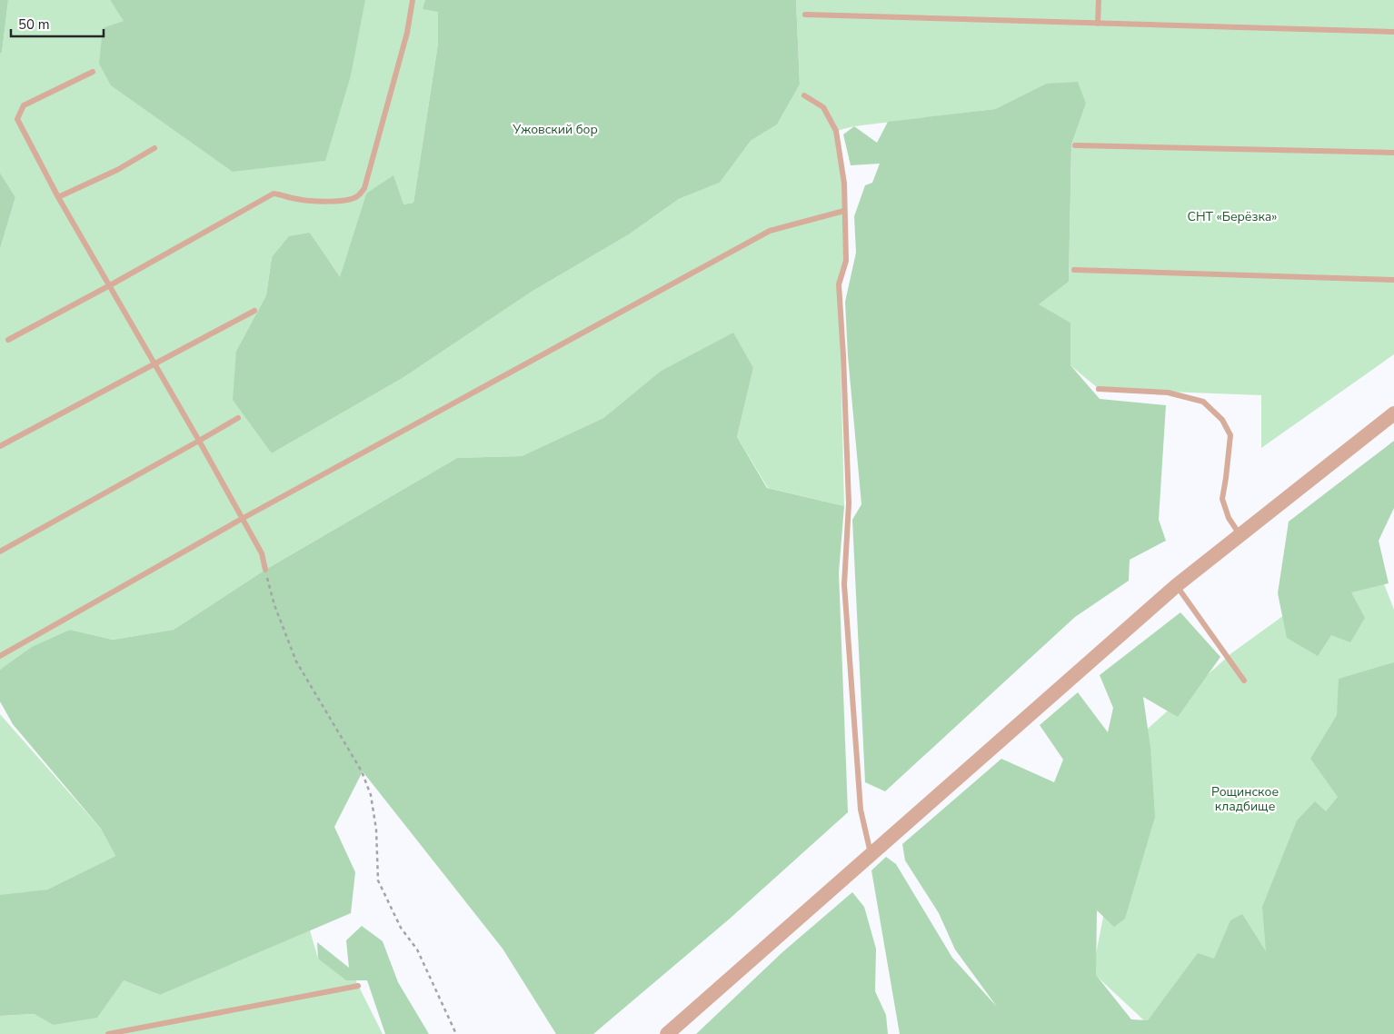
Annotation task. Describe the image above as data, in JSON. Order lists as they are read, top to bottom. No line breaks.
{"parks":["Ужовский бор","СНТ «Берёзка»","Рощинское кладбище"],"scale_bar":"50 m"}
